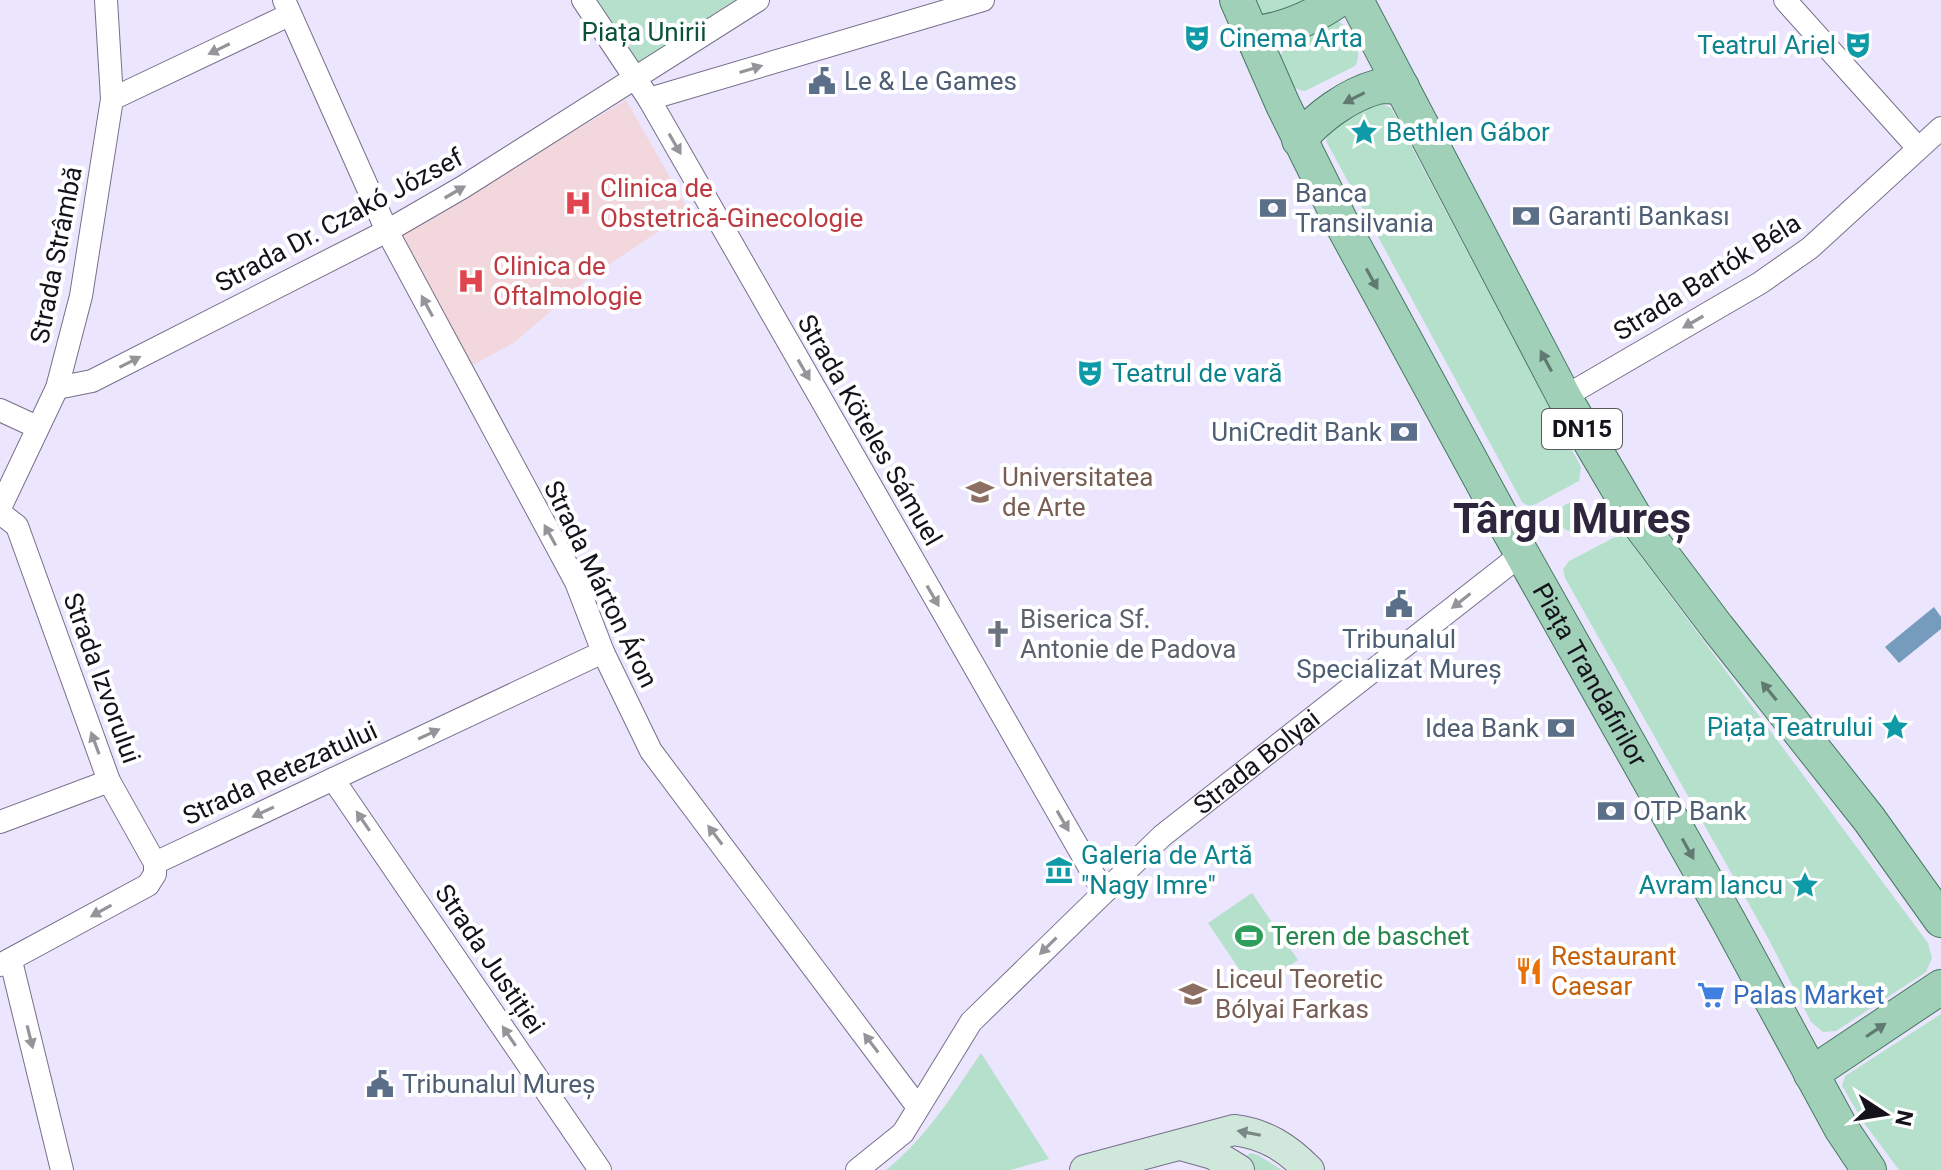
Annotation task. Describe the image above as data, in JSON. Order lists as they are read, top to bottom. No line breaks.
{"streets":{"main road":["DN15","Piața Trandafirilor"],"street":["Strada Dr. Czakó József","Strada Strâmbă","Strada Bartók Béla","Strada Köteles Sámuel","Strada Márton Áron","Strada Izvorului","Strada Bolyai","Strada Retezatului","Strada Justiției"]},"crossings":[["Strada Dr. Czakó József","Strada Strâmbă"],["Strada Dr. Czakó József","Strada Köteles Sámuel"],["Strada Dr. Czakó József","Strada Márton Áron"],["Strada Strâmbă","Strada Izvorului"],["Strada Bartók Béla","DN15"],["Strada Köteles Sámuel","Strada Bolyai"],["Strada Márton Áron","Strada Bolyai"],["Strada Márton Áron","Strada Retezatului"],["Piața Trandafirilor","Strada Bolyai"],["Strada Izvorului","Strada Retezatului"],["Strada Retezatului","Strada Justiției"]],"one_way":["Strada Dr. Czakó József","Strada Bartók Béla","Strada Köteles Sámuel","Strada Márton Áron","Strada Izvorului","Strada Bolyai","Strada Justiției"],"districts":["Târgu Mureș"],"parks":["Piața Unirii"],"places":{"theatre":["Cinema Arta","Teatrul Ariel","Teatrul de vară"],"public building":["Le & Le Games","Tribunalul Specializat Mureș","Tribunalul Mureș"],"place":["Bethlen Gábor","Piața Teatrului","Avram Iancu"],"hospital":["Clinica de Obstetrică-Ginecologie","Clinica de Oftalmologie"],"bank":["Banca Transilvania","Garanti Bankası","UniCredit Bank","Idea Bank","OTP Bank"],"school or university":["Universitatea de Arte","Liceul Teoretic Bólyai Farkas"],"church":["Biserica Sf. Antonie de Padova"],"museum":["Galeria de Artă \"Nagy Imre\""],"sports":["Teren de baschet"],"restaurant":["Restaurant Caesar"],"supermarket":["Palas Market"]},"north":"right"}
